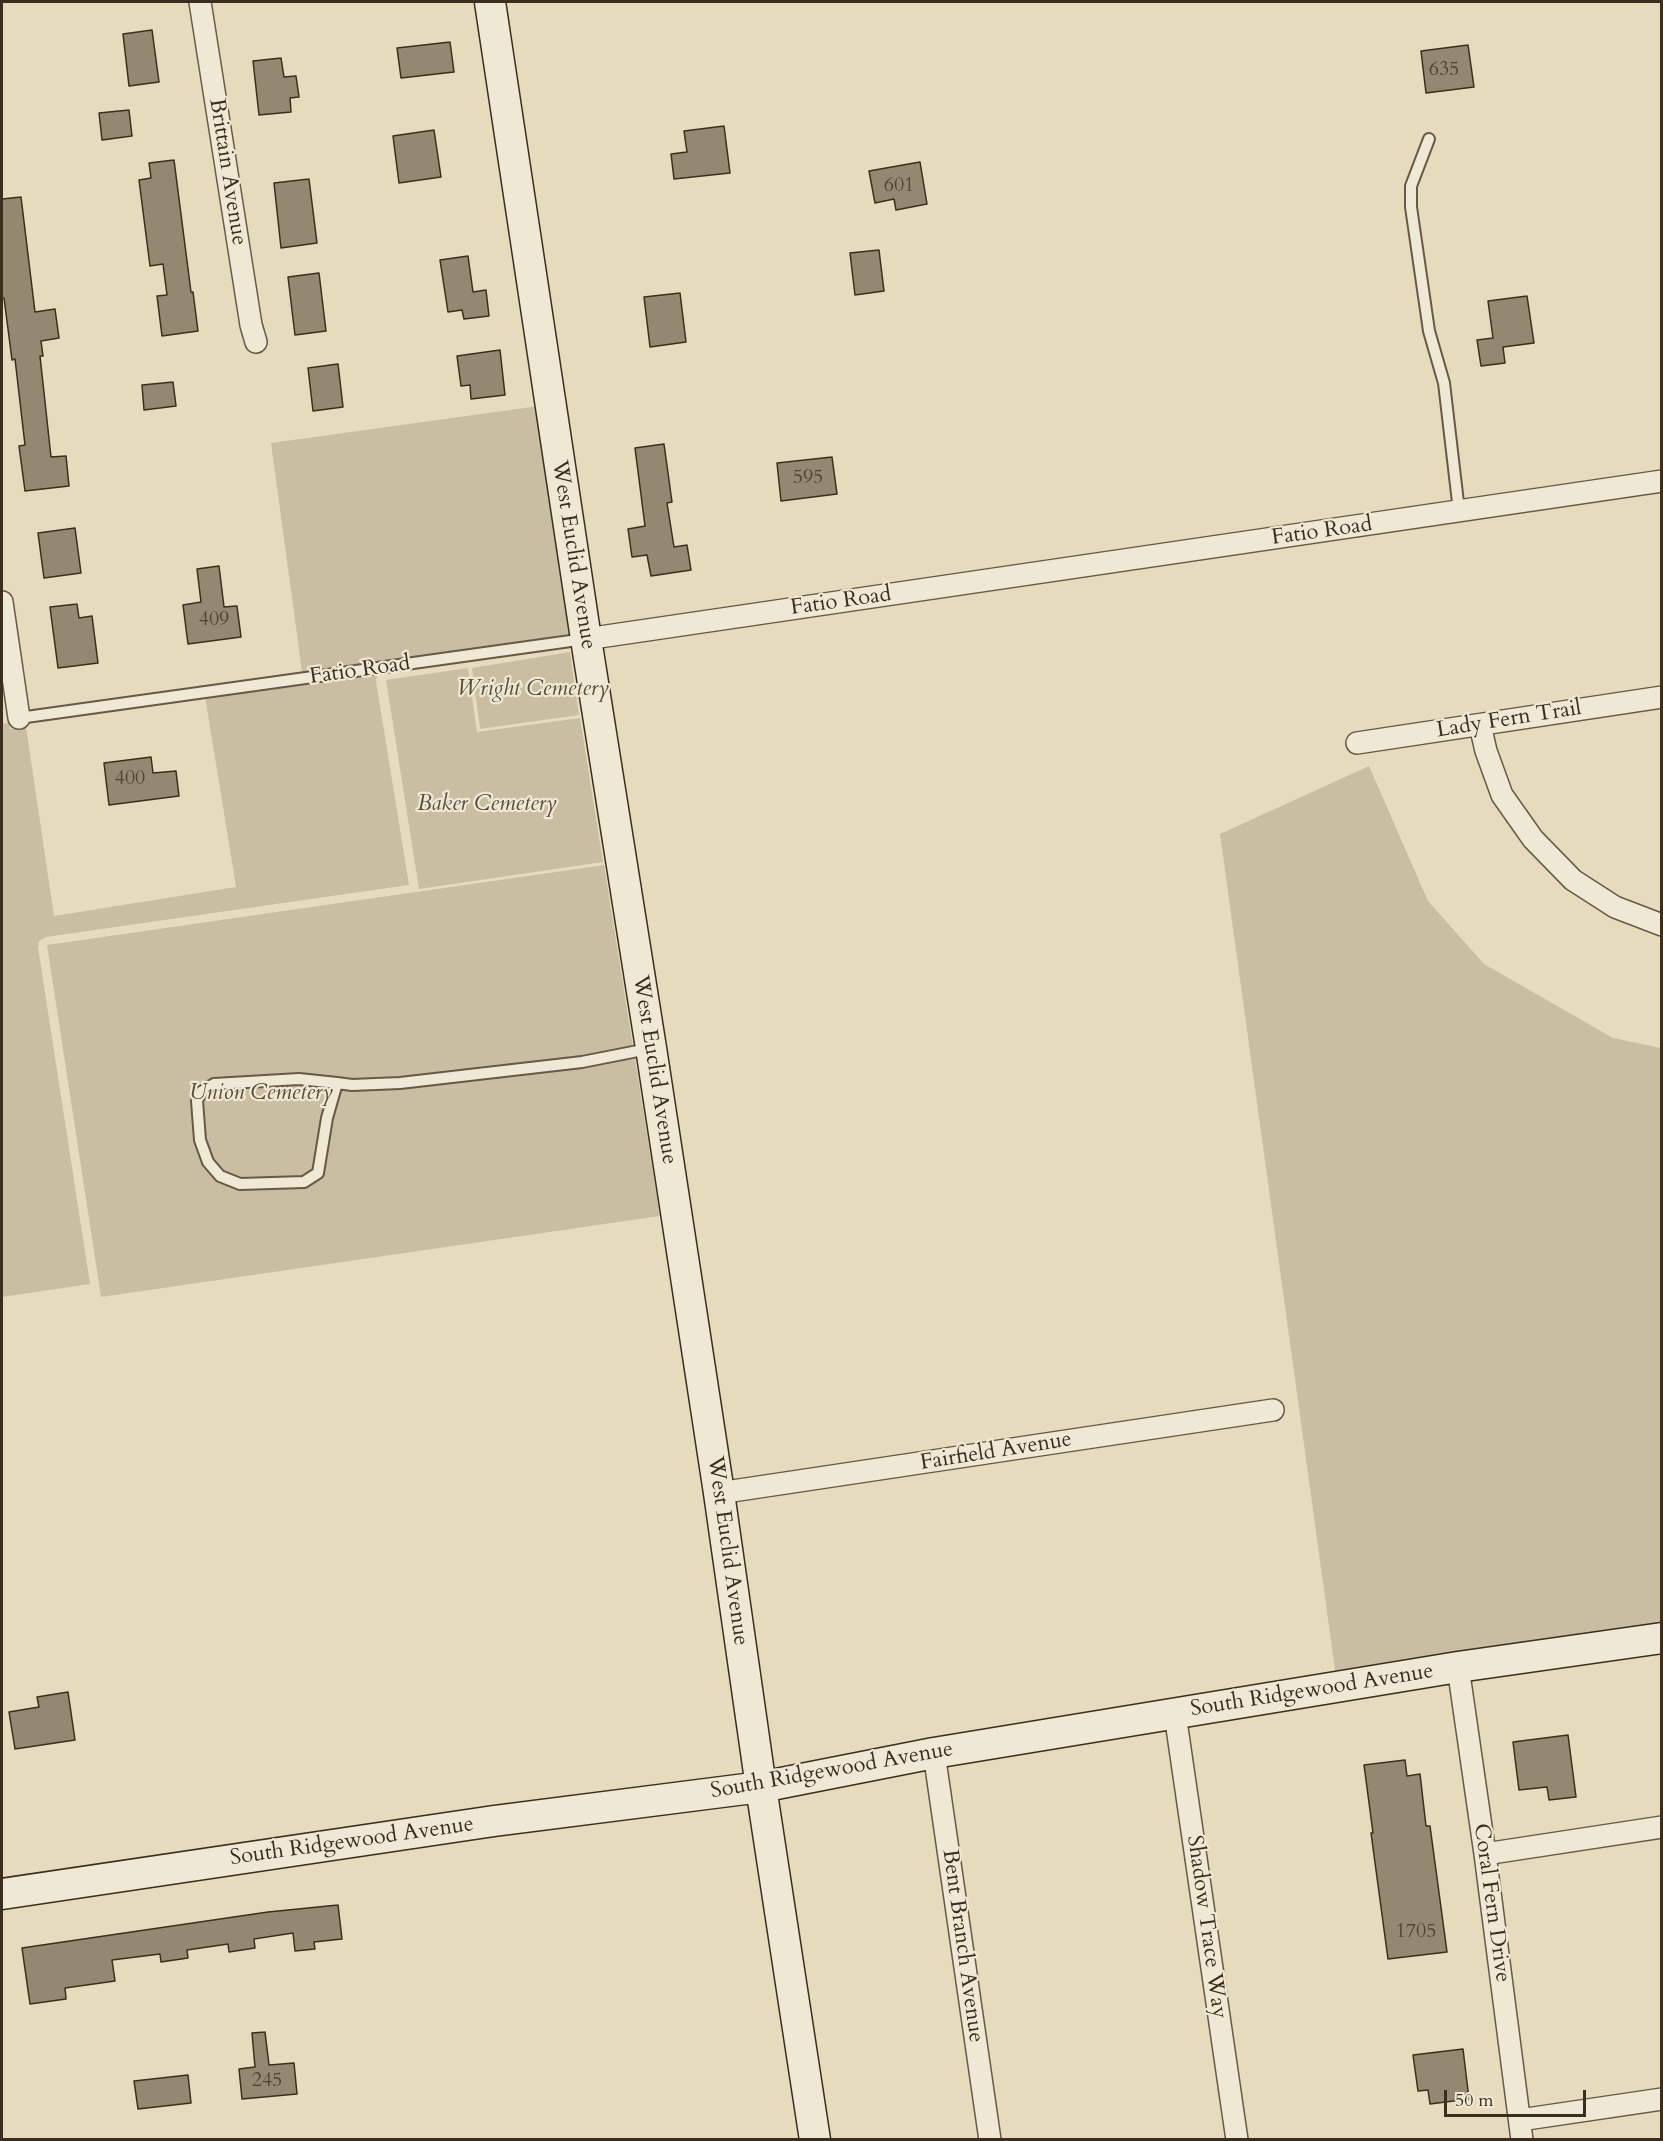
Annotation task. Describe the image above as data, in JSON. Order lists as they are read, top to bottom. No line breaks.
{"streets":{"street":["Brittain Avenue","Fatio Road","West Euclid Avenue","Lady Fern Trail","Fairfield Avenue","South Ridgewood Avenue","Coral Fern Drive","Shadow Trace Way","Bent Branch Avenue"]},"crossings":[["Fatio Road","West Euclid Avenue"],["West Euclid Avenue","Fairfield Avenue"],["West Euclid Avenue","South Ridgewood Avenue"],["South Ridgewood Avenue","Coral Fern Drive"],["South Ridgewood Avenue","Shadow Trace Way"],["South Ridgewood Avenue","Bent Branch Avenue"]],"parks":["Wright Cemetery","Baker Cemetery","Union Cemetery"],"house_numbers":["635","601","595","409","400","1705","245"],"scale_bar":"50 m"}
